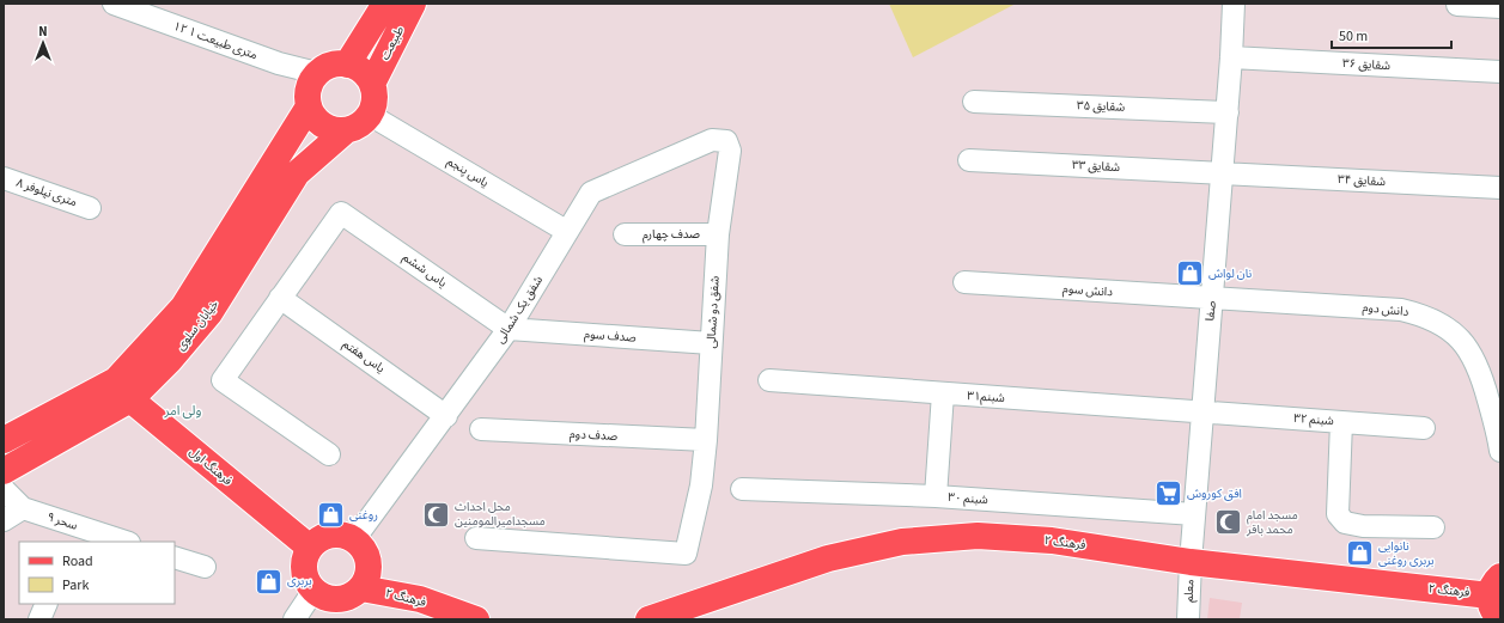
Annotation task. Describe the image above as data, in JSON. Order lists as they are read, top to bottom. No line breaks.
{"streets":{"main road":["طبیعت","خیابان سلوی","فرهنگ اول","فرهنگ ۲"],"street":["۱۲ متری طبیعت ۱","شقایق ۳۶","شقایق ۳۵","شقایق ۳۳","یاس پنجم","شقایق ۳۴","۸ متری نیلوفر","صدف چهارم","یاس ششم","دانش سوم","شفق یک شمالی","دانش دوم","صفا","شفق دو شمالی","صدف سوم","یاس هفتم","شبنم۳۱","شبنم ۳۲","صدف دوم","شبنم ۳۰","سحر ۹","معلم"]},"crossings":[["۱۲ متری طبیعت ۱","طبیعت"],["۱۲ متری طبیعت ۱","یاس پنجم"],["۱۲ متری طبیعت ۱","خیابان سلوی"],["طبیعت","یاس پنجم"],["طبیعت","خیابان سلوی"],["شقایق ۳۶","صفا"],["شقایق ۳۵","صفا"],["شقایق ۳۳","شقایق ۳۴"],["شقایق ۳۳","صفا"],["یاس پنجم","شفق یک شمالی"],["یاس پنجم","خیابان سلوی"],["شقایق ۳۴","صفا"],["صدف چهارم","شفق دو شمالی"],["یاس ششم","شفق یک شمالی"],["یاس ششم","صدف سوم"],["یاس ششم","یاس هفتم"],["دانش سوم","دانش دوم"],["دانش سوم","صفا"],["شفق یک شمالی","شفق دو شمالی"],["شفق یک شمالی","صدف سوم"],["شفق یک شمالی","یاس هفتم"],["شفق یک شمالی","فرهنگ اول"],["شفق یک شمالی","فرهنگ ۲"],["دانش دوم","صفا"],["صفا","شبنم۳۱"],["صفا","شبنم ۳۲"],["صفا","شبنم ۳۰"],["صفا","فرهنگ ۲"],["صفا","معلم"],["شفق دو شمالی","صدف سوم"],["شفق دو شمالی","صدف دوم"],["خیابان سلوی","فرهنگ اول"],["شبنم۳۱","شبنم ۳۲"],["فرهنگ اول","فرهنگ ۲"],["فرهنگ ۲","معلم"]],"districts":["ولی امر"],"places":{"shop":["نان لواش","روغنی","نانوایی بربری روغنی","بربری"],"supermarket":["افق کوروش"],"mosque":["محل احداث مسجدامیرالمومنین","مسجد امام محمد باقر"]},"legend":["Road","Park"],"scale_bar":"50 m","north":"top"}
